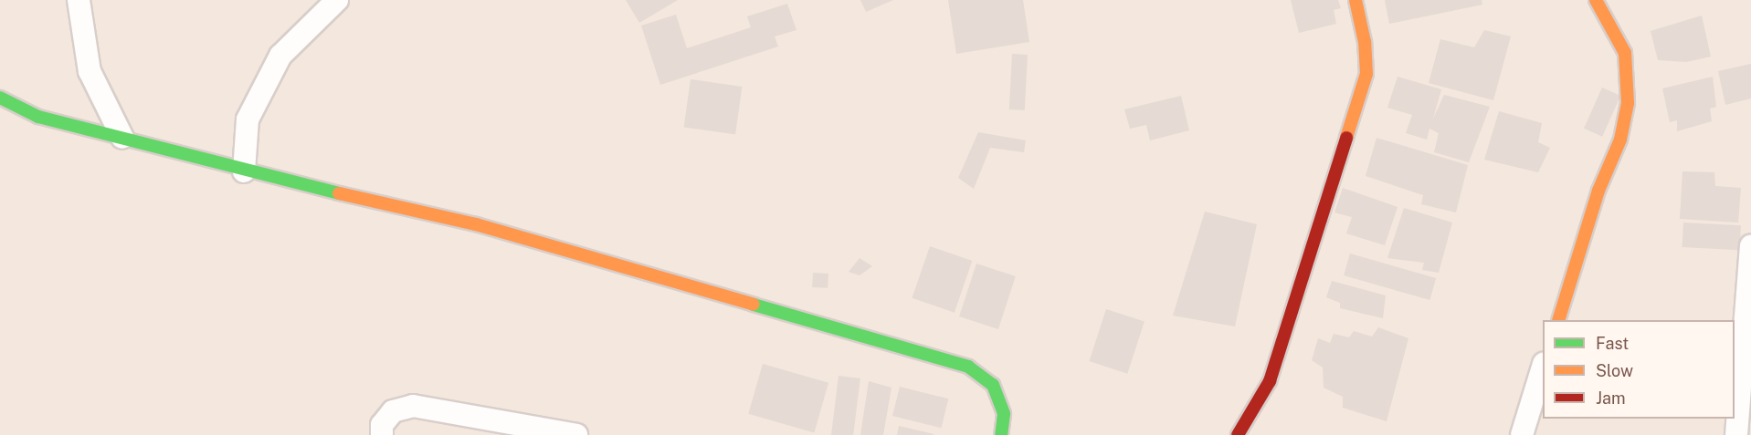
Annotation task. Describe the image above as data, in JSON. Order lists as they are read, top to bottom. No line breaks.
{"legend":["Fast","Slow","Jam"]}
